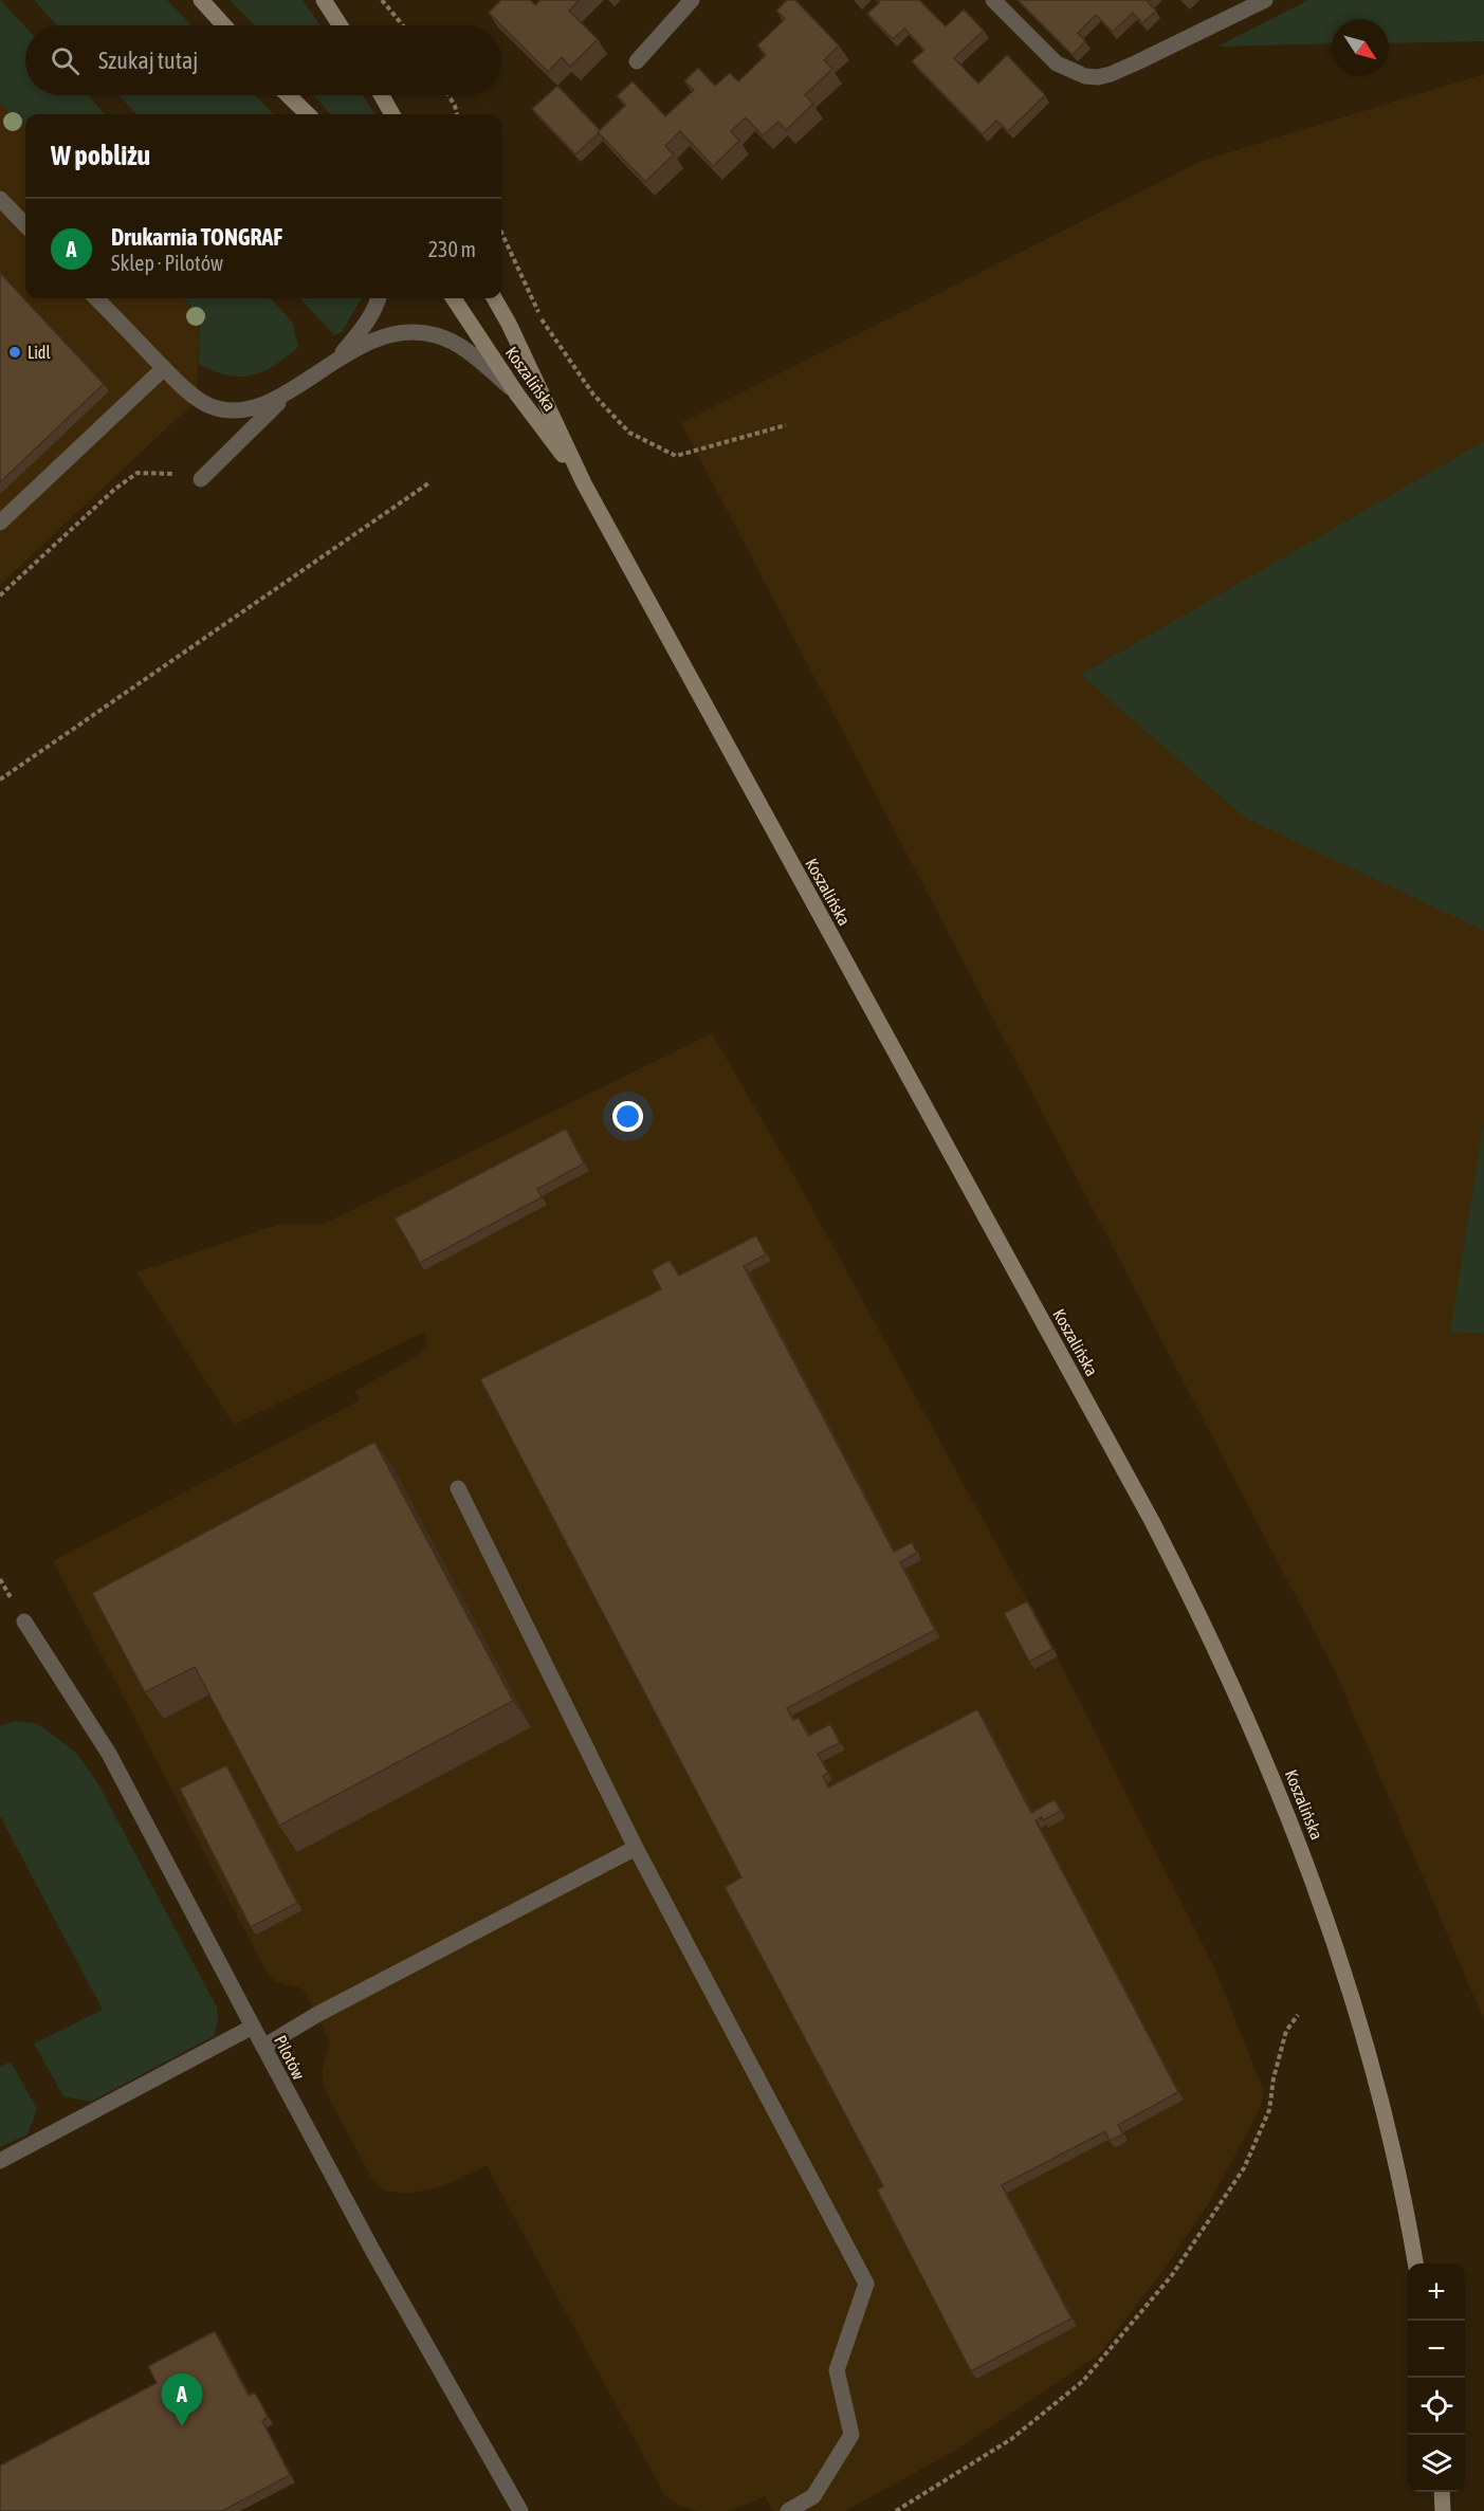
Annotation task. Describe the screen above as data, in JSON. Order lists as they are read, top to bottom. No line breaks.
{"streets":{"street":["Koszalińska","Pilotów"]},"places":["Lidl"],"north":"bottom right","page":{"search":"Szukaj tutaj","heading":"W pobliżu","list":[{"mark":"A","name":"Drukarnia TONGRAF","note":"Sklep · Pilotów","value":"230 m"}],"map_buttons":["+","−"],"pins":"A"}}
